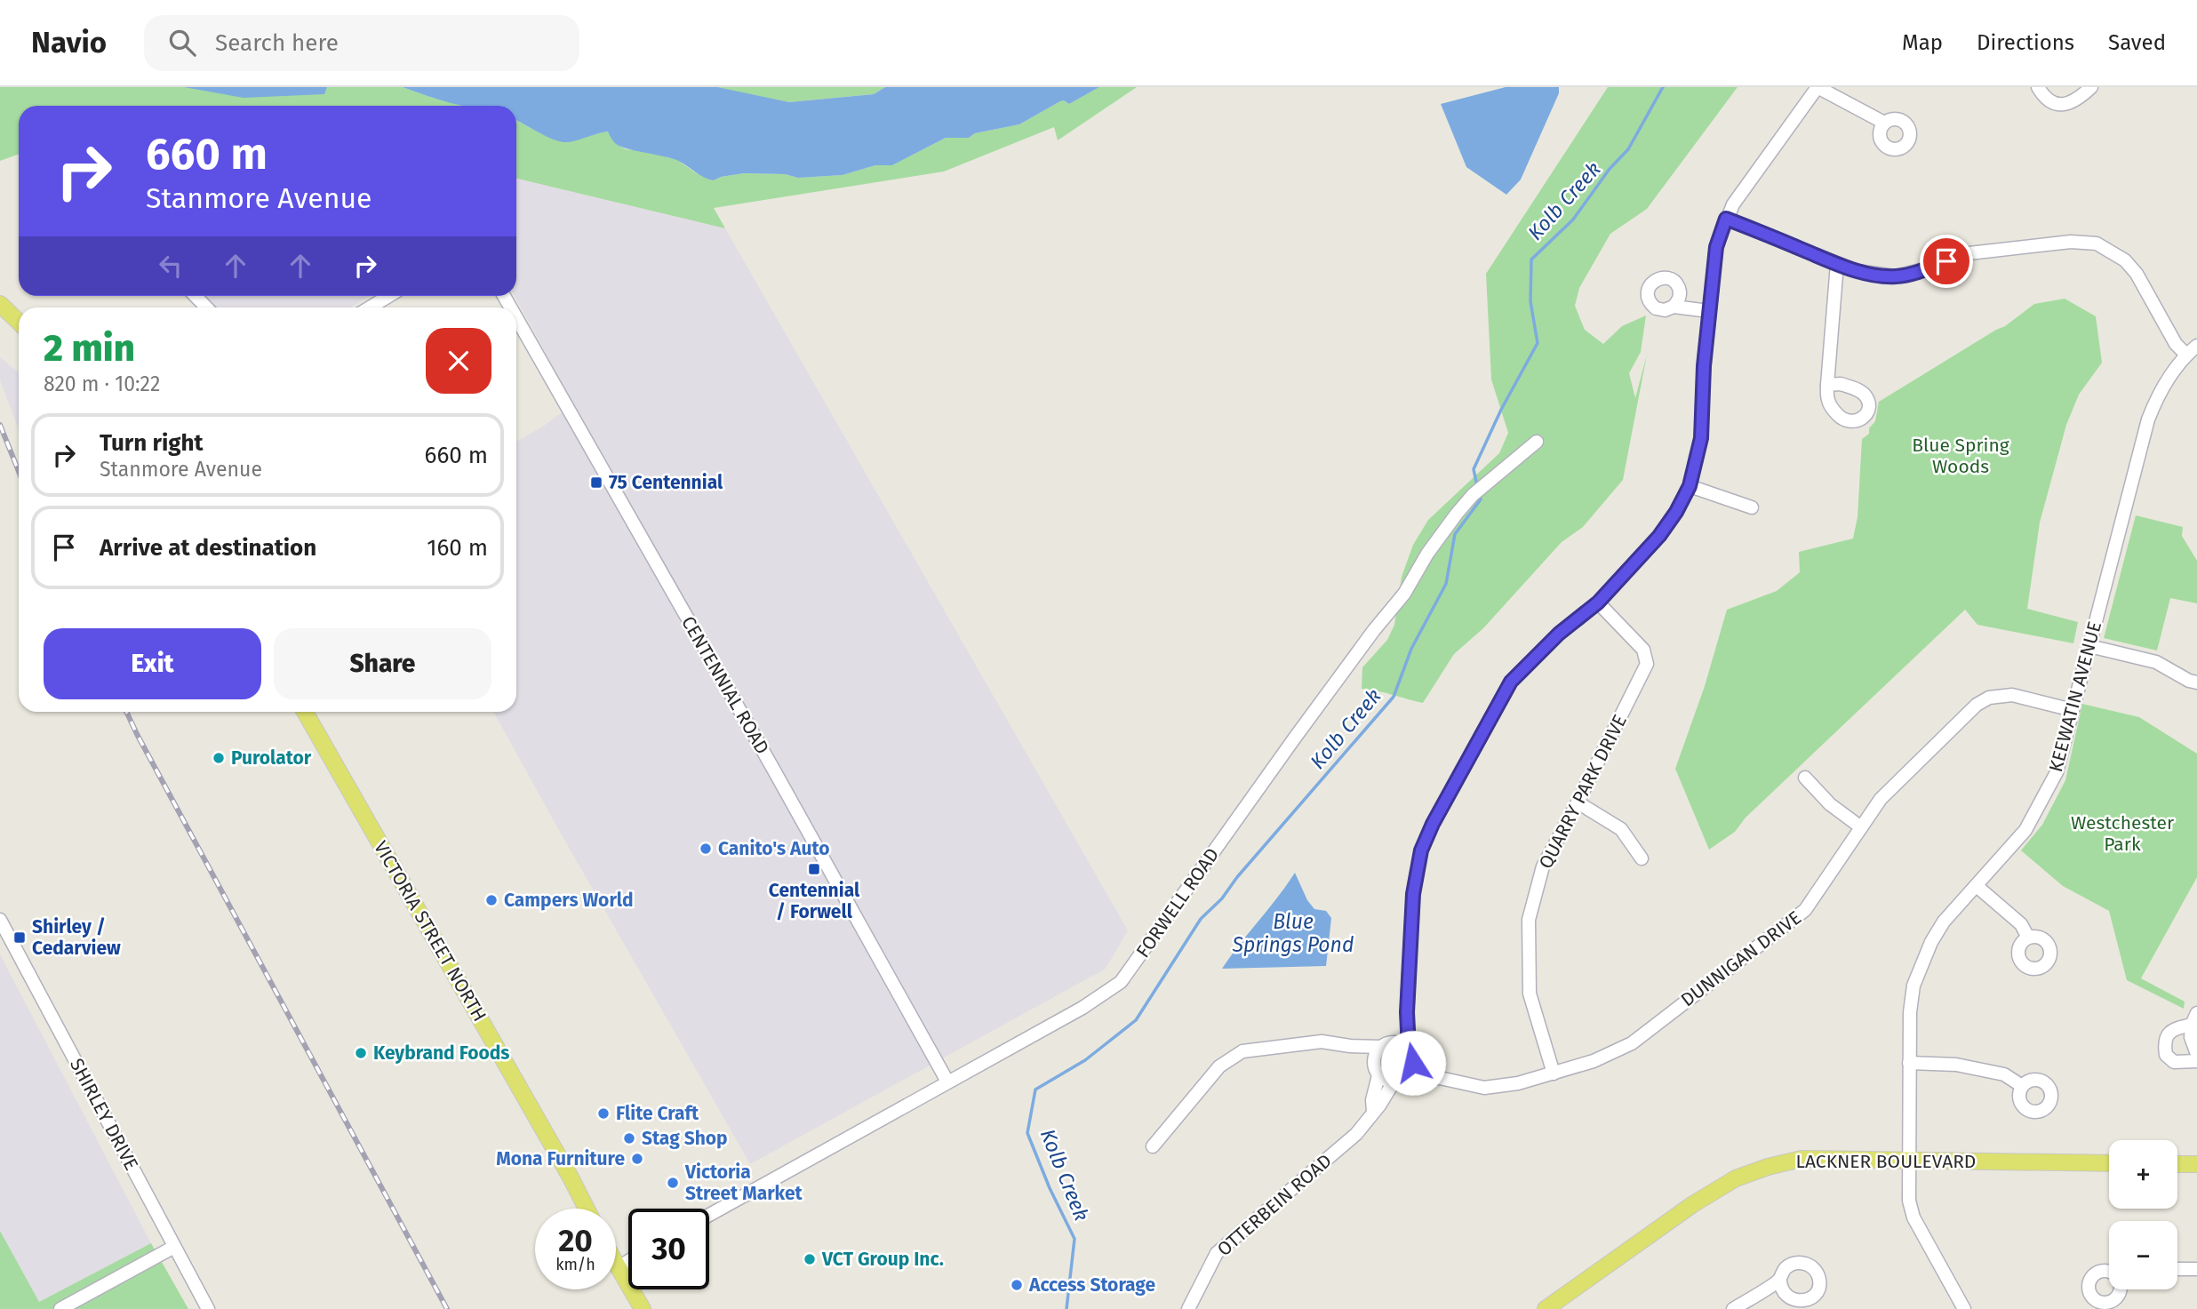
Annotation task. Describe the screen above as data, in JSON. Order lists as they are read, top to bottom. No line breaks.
{"streets":{"main road":["VICTORIA STREET NORTH","LACKNER BOULEVARD"],"street":["CENTENNIAL ROAD","KEEWATIN AVENUE","QUARRY PARK DRIVE","FORWELL ROAD","DUNNIGAN DRIVE","SHIRLEY DRIVE","OTTERBEIN ROAD"]},"crossings":[["CENTENNIAL ROAD","FORWELL ROAD"],["KEEWATIN AVENUE","DUNNIGAN DRIVE"],["KEEWATIN AVENUE","LACKNER BOULEVARD"],["QUARRY PARK DRIVE","DUNNIGAN DRIVE"],["QUARRY PARK DRIVE","OTTERBEIN ROAD"],["DUNNIGAN DRIVE","OTTERBEIN ROAD"]],"water":["Kolb Creek","Blue Springs Pond"],"parks":["Blue Spring Woods","Westchester Park"],"places":{"transit":["75 Centennial","Centennial / Forwell","Shirley / Cedarview"],"other":["Purolator","Canito's Auto","Campers World","Keybrand Foods","Flite Craft","Stag Shop","Mona Furniture","Victoria Street Market","VCT Group Inc.","Access Storage"]},"page":{"header":"Navio","search":"Search here","nav":["Map","Directions","Saved"],"turn":["660 m","Stanmore Avenue"],"heading":["2 min","820 m · 10:22"],"list":[{"name":"Turn right","note":"Stanmore Avenue","value":"660 m"},{"name":"Arrive at destination","value":"160 m"}],"buttons":["Exit","Share"],"map_buttons":["+","−"],"speed":"20 km/h","limit":"30"}}
